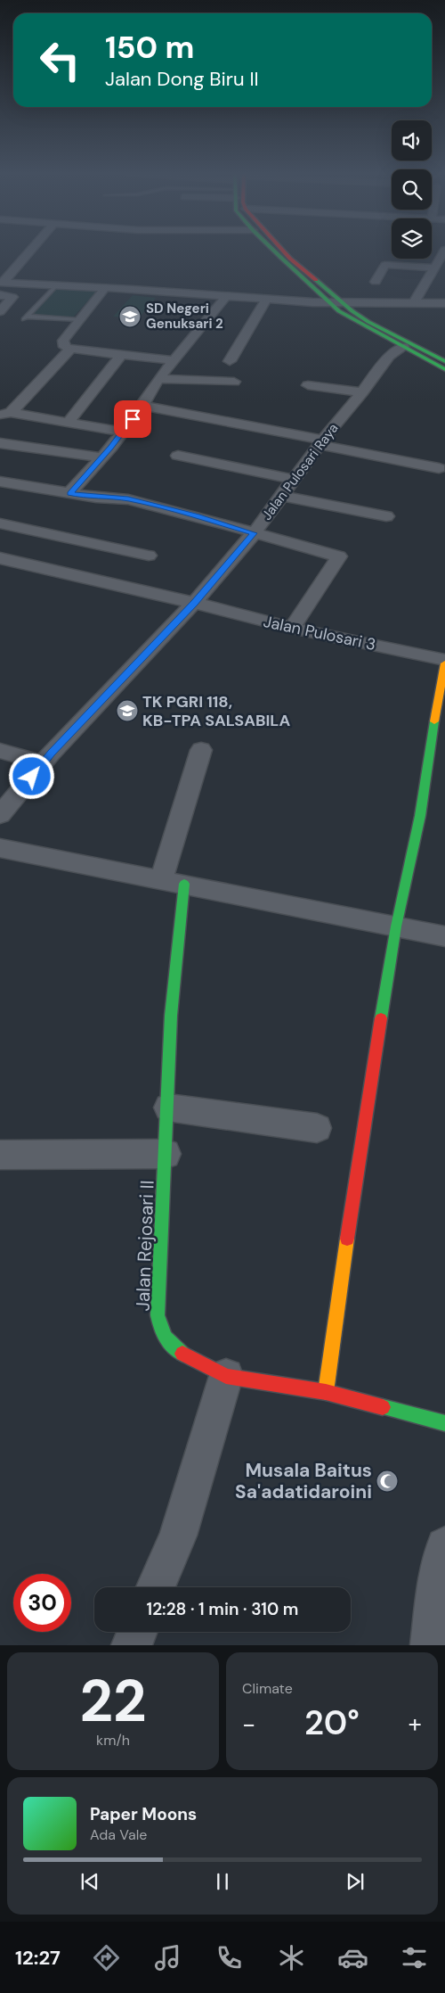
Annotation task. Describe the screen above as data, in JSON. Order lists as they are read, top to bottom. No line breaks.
{"streets":{"main road":["Jalan Rejosari II"],"street":["Jalan Pulosari Raya","Jalan Pulosari 3"]},"crossings":[["Jalan Pulosari Raya","Jalan Pulosari 3"]],"places":{"school or university":["SD Negeri Genuksari 2","TK PGRI 118, KB-TPA SALSABILA"],"mosque":["Musala Baitus Sa'adatidaroini"]},"page":{"turn":["150 m","Jalan Dong Biru II"],"limit":"30","trip":"12:28 · 1 min · 310 m","tile":[["22","km/h"],"Climate"],"heat":["−","20°","+"],"song":["Paper Moons","Ada Vale"],"tabs":"12:27"}}
